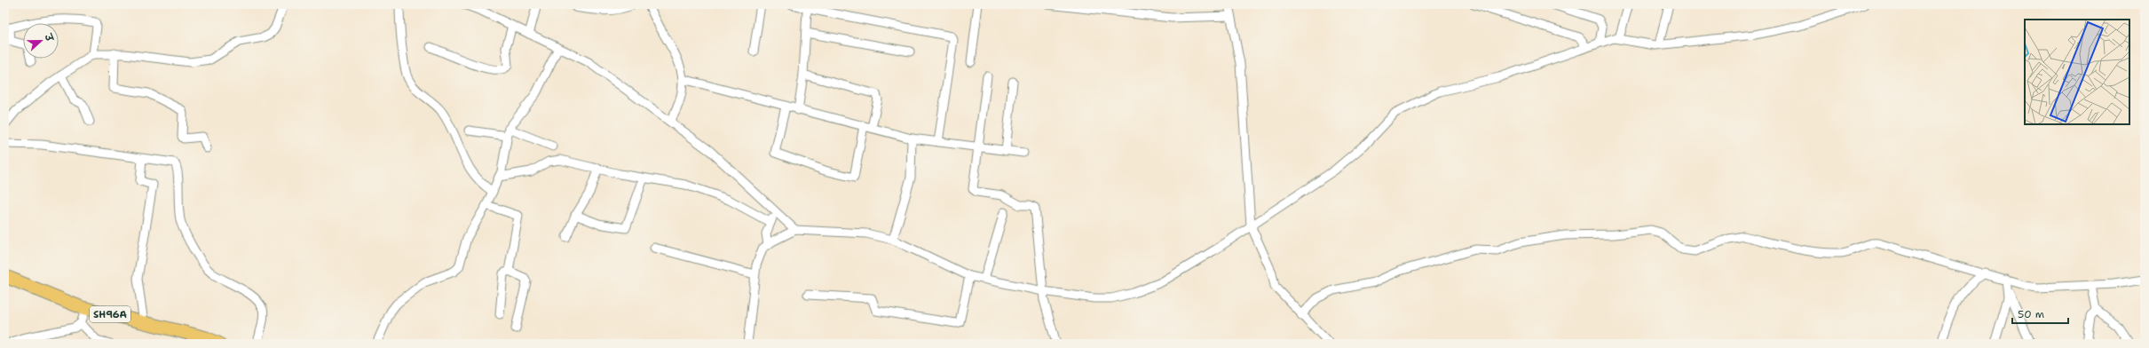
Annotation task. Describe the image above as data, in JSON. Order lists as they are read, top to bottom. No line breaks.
{"streets":{"main road":["SH96A"]},"scale_bar":"50 m","north":"right"}
